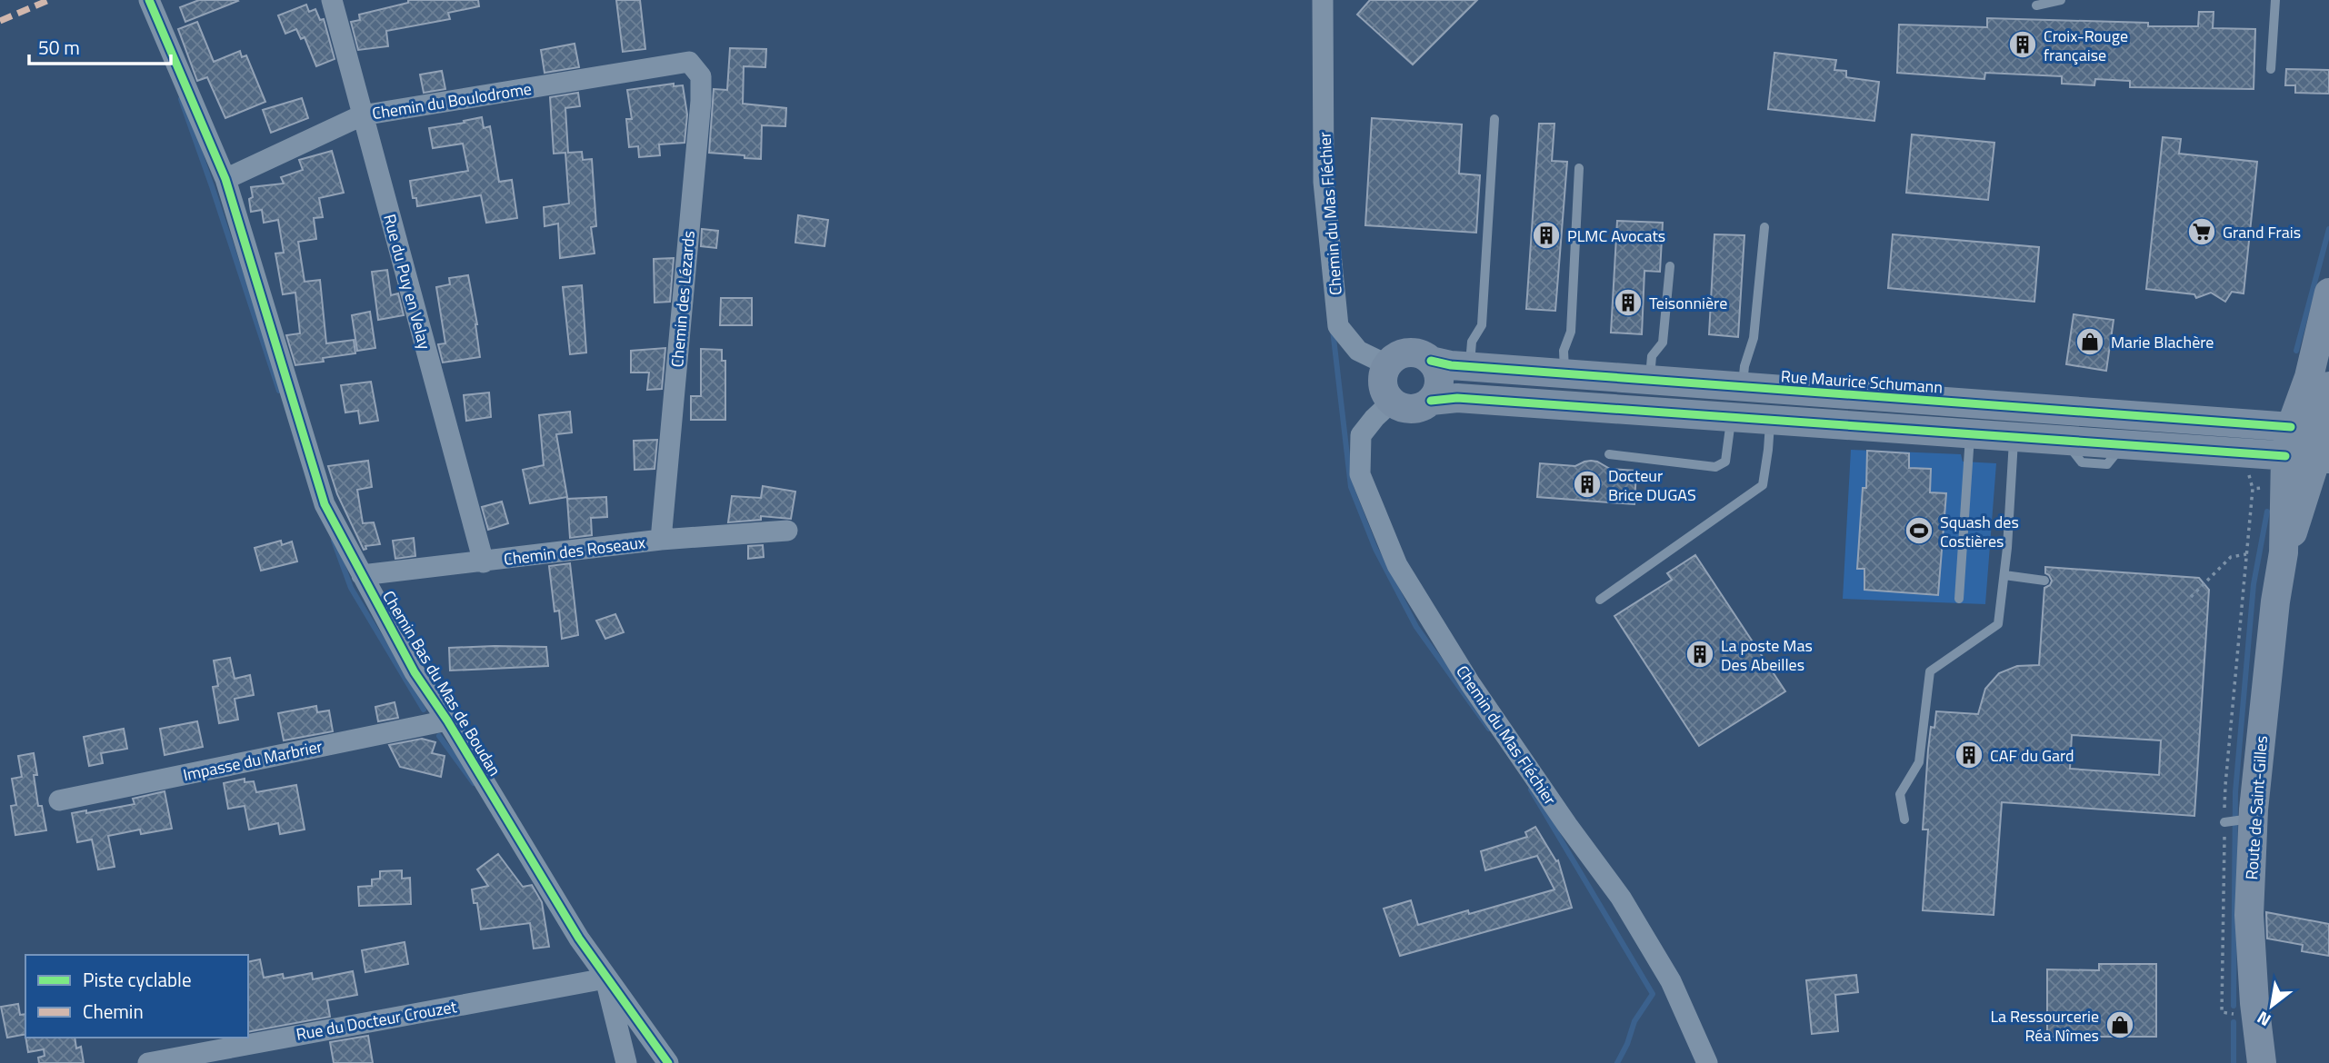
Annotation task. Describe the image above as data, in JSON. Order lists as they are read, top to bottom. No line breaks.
{"streets":{"main road":["Rue Maurice Schumann","Route de Saint-Gilles"],"street":["Chemin du Boulodrome","Chemin du Mas Fléchier","Rue du Puy en Velay","Chemin des Lézards","Chemin des Roseaux","Chemin Bas du Mas de Boudan","Impasse du Marbrier","Rue du Docteur Crouzet"]},"crossings":[["Chemin du Boulodrome","Rue du Puy en Velay"],["Chemin du Boulodrome","Chemin des Lézards"],["Chemin du Boulodrome","Chemin Bas du Mas de Boudan"],["Chemin du Mas Fléchier","Rue Maurice Schumann"],["Rue du Puy en Velay","Chemin des Roseaux"],["Chemin des Lézards","Chemin des Roseaux"],["Rue Maurice Schumann","Route de Saint-Gilles"],["Chemin des Roseaux","Chemin Bas du Mas de Boudan"],["Chemin Bas du Mas de Boudan","Impasse du Marbrier"],["Chemin Bas du Mas de Boudan","Rue du Docteur Crouzet"]],"places":{"building":["Croix-Rouge française","PLMC Avocats","Teisonnière","Docteur Brice DUGAS","La poste Mas Des Abeilles","CAF du Gard"],"supermarket":["Grand Frais"],"shop":["Marie Blachère","La Ressourcerie Réa Nîmes"],"sports":["Squash des Costières"]},"legend":["Piste cyclable","Chemin"],"scale_bar":"50 m","north":"bottom left"}
